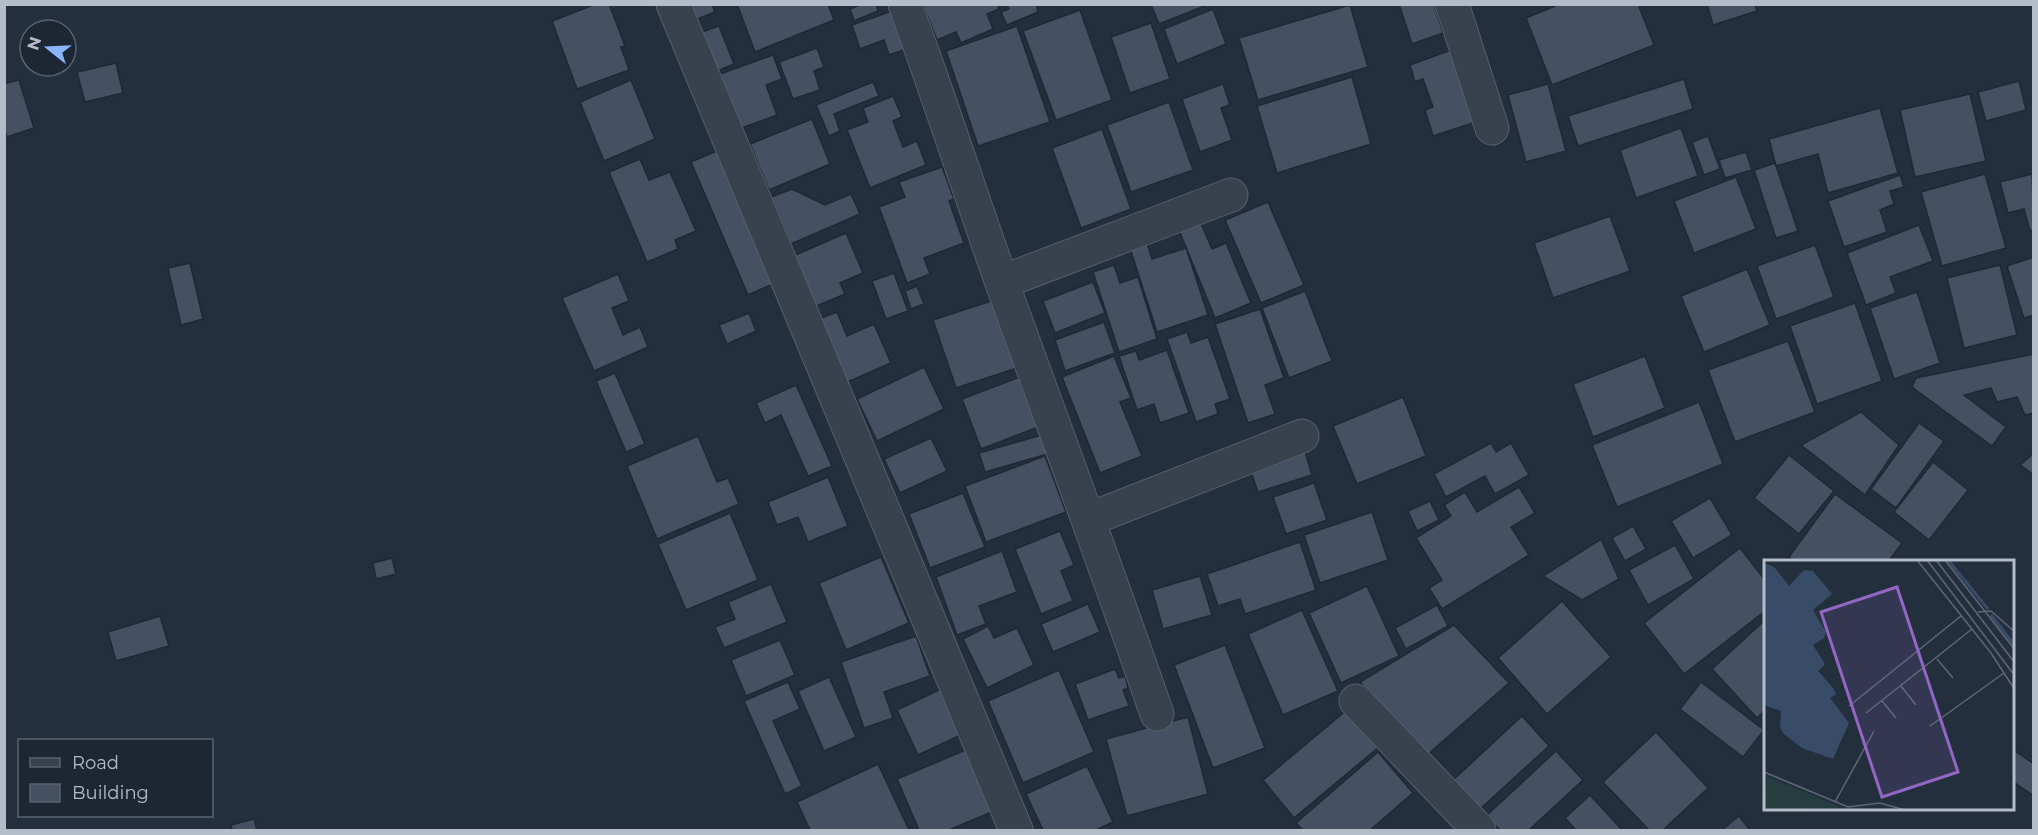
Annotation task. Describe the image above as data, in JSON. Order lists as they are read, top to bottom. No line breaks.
{"legend":["Road","Building"],"north":"left"}
